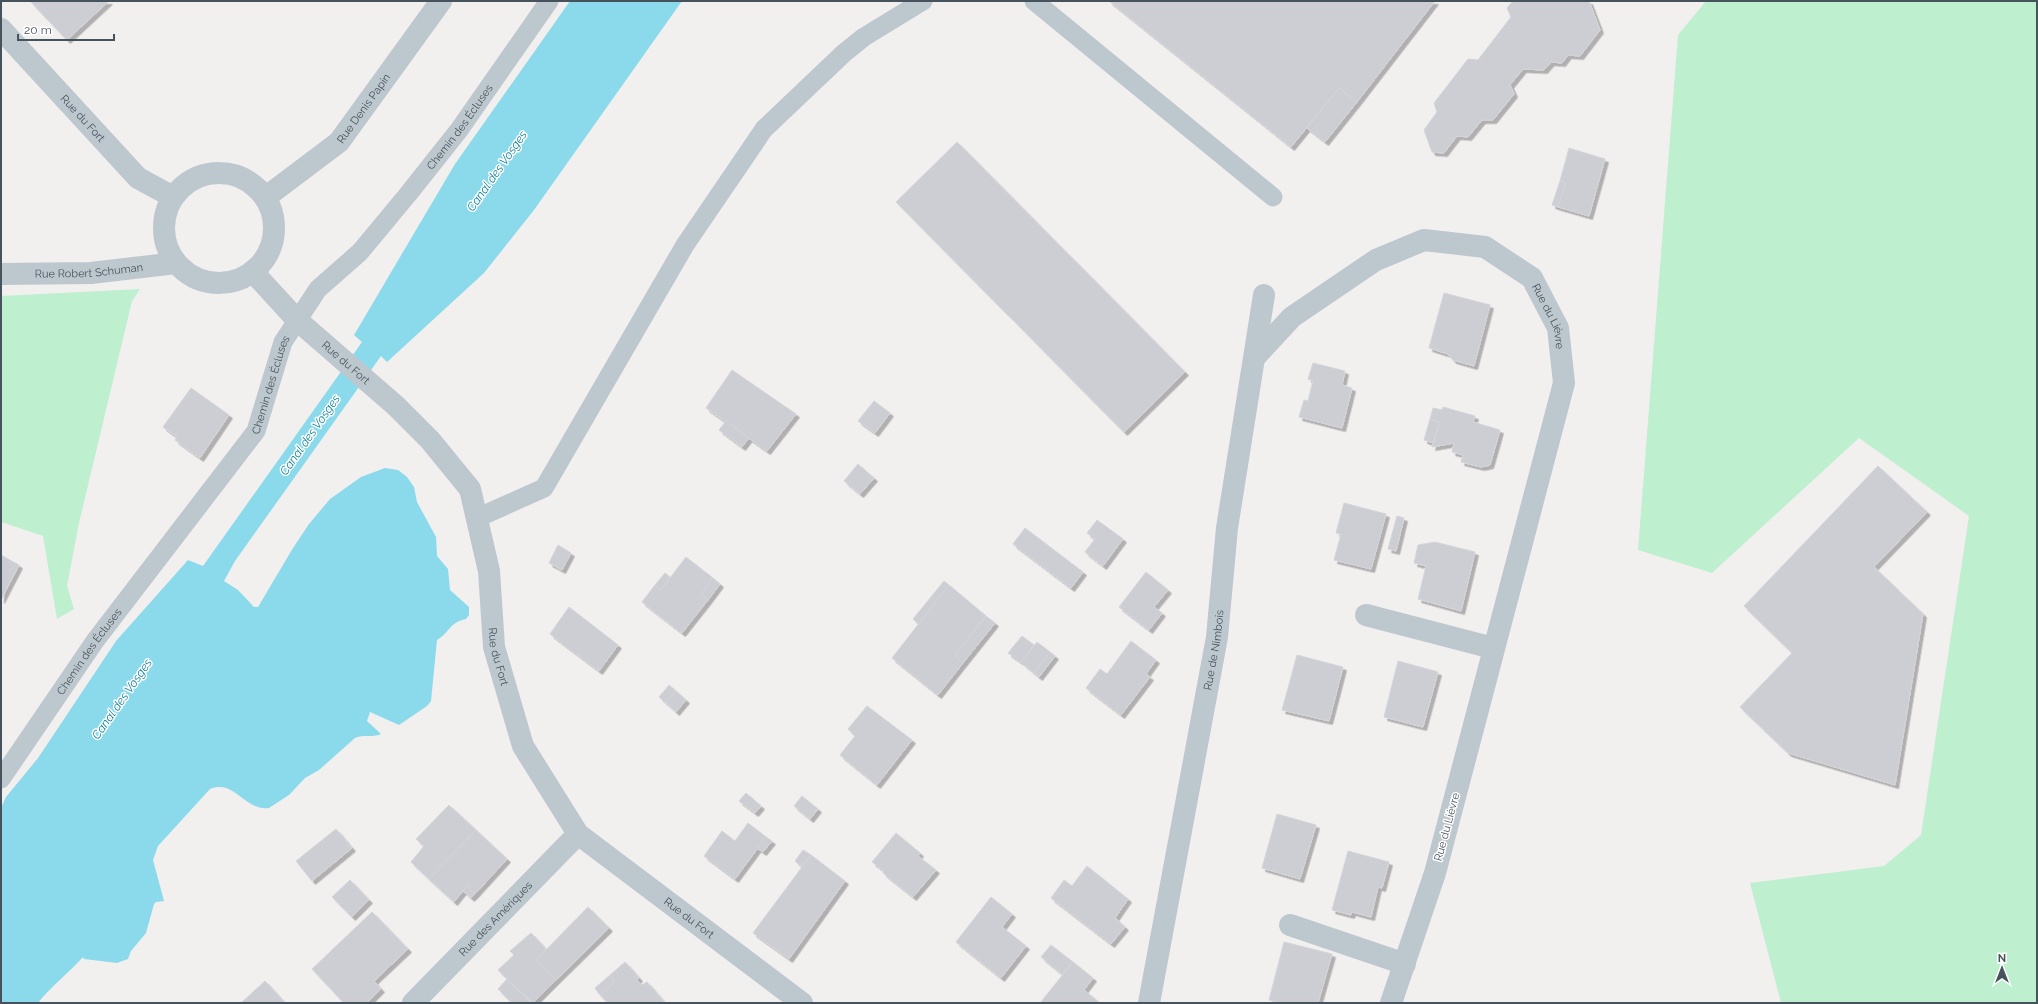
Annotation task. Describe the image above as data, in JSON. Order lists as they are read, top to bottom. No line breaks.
{"streets":{"street":["Rue Denis Papin","Rue du Fort","Rue Robert Schuman","Rue du Lièvre","Rue de Nimbois","Rue des Amériques"],"lane":["Chemin des Écluses"]},"crossings":[["Rue Denis Papin","Rue du Fort"],["Rue Denis Papin","Rue Robert Schuman"],["Rue du Fort","Chemin des Écluses"],["Rue du Fort","Rue Robert Schuman"],["Rue du Fort","Rue des Amériques"],["Rue du Lièvre","Rue de Nimbois"]],"water":["Canal des Vosges"],"scale_bar":"20 m","north":"top"}
